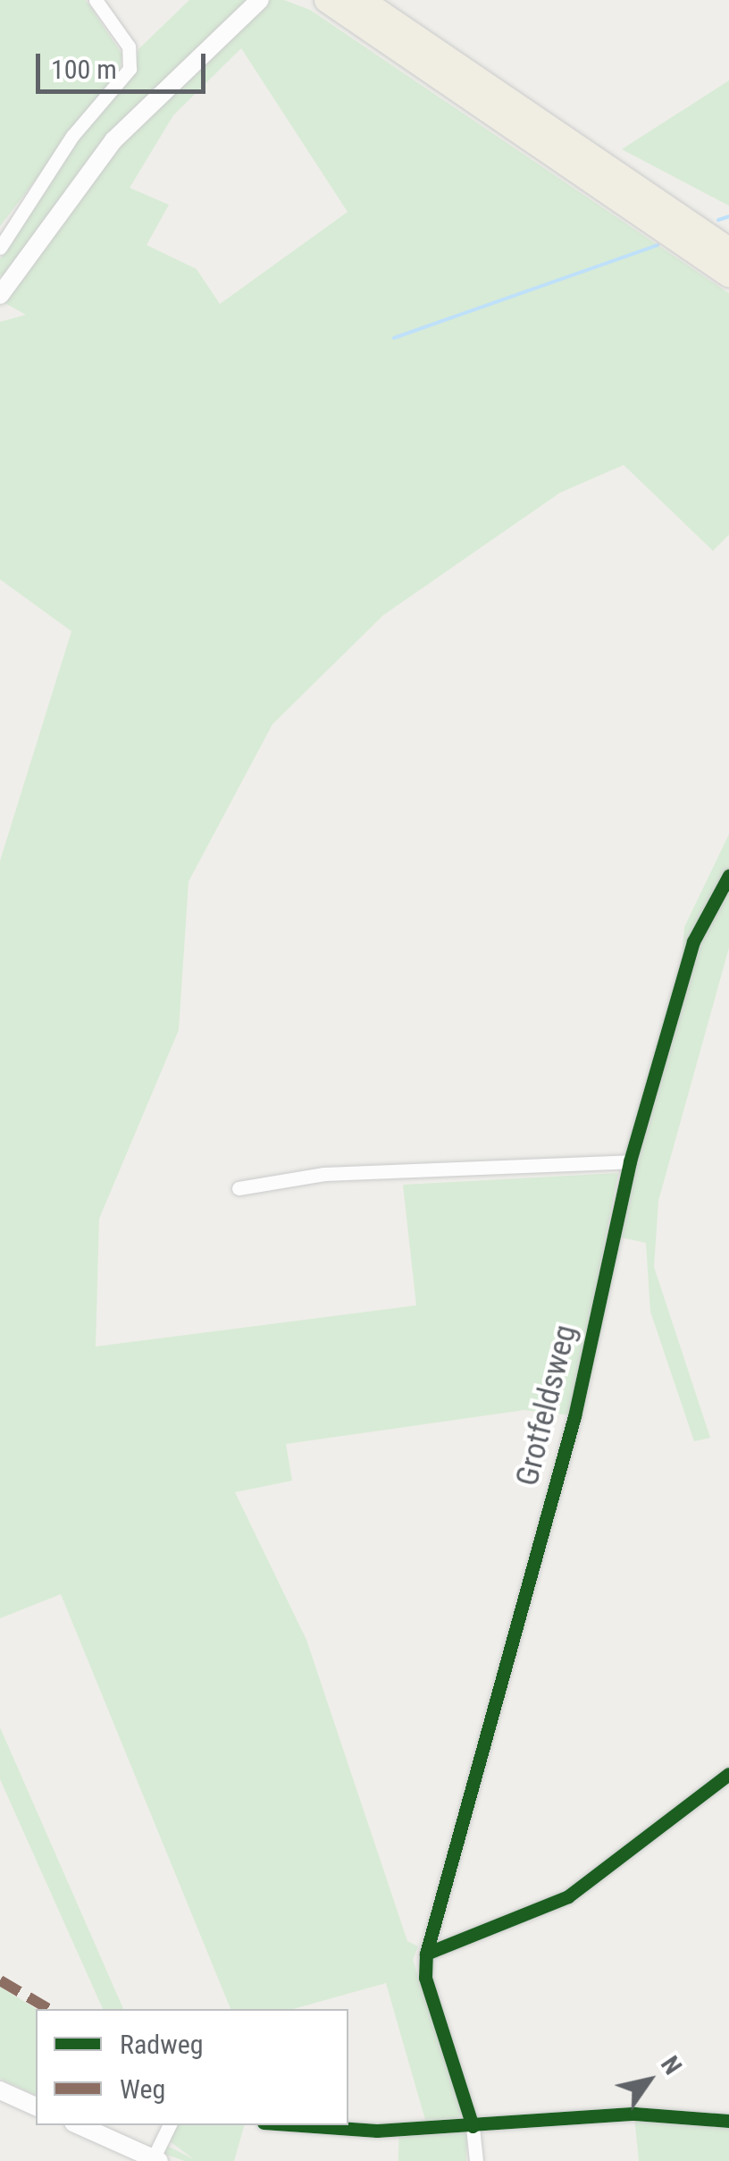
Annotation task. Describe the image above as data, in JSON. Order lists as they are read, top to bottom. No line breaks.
{"streets":{"street":["Grotfeldsweg"]},"legend":["Radweg","Weg"],"scale_bar":"100 m","north":"top right"}
